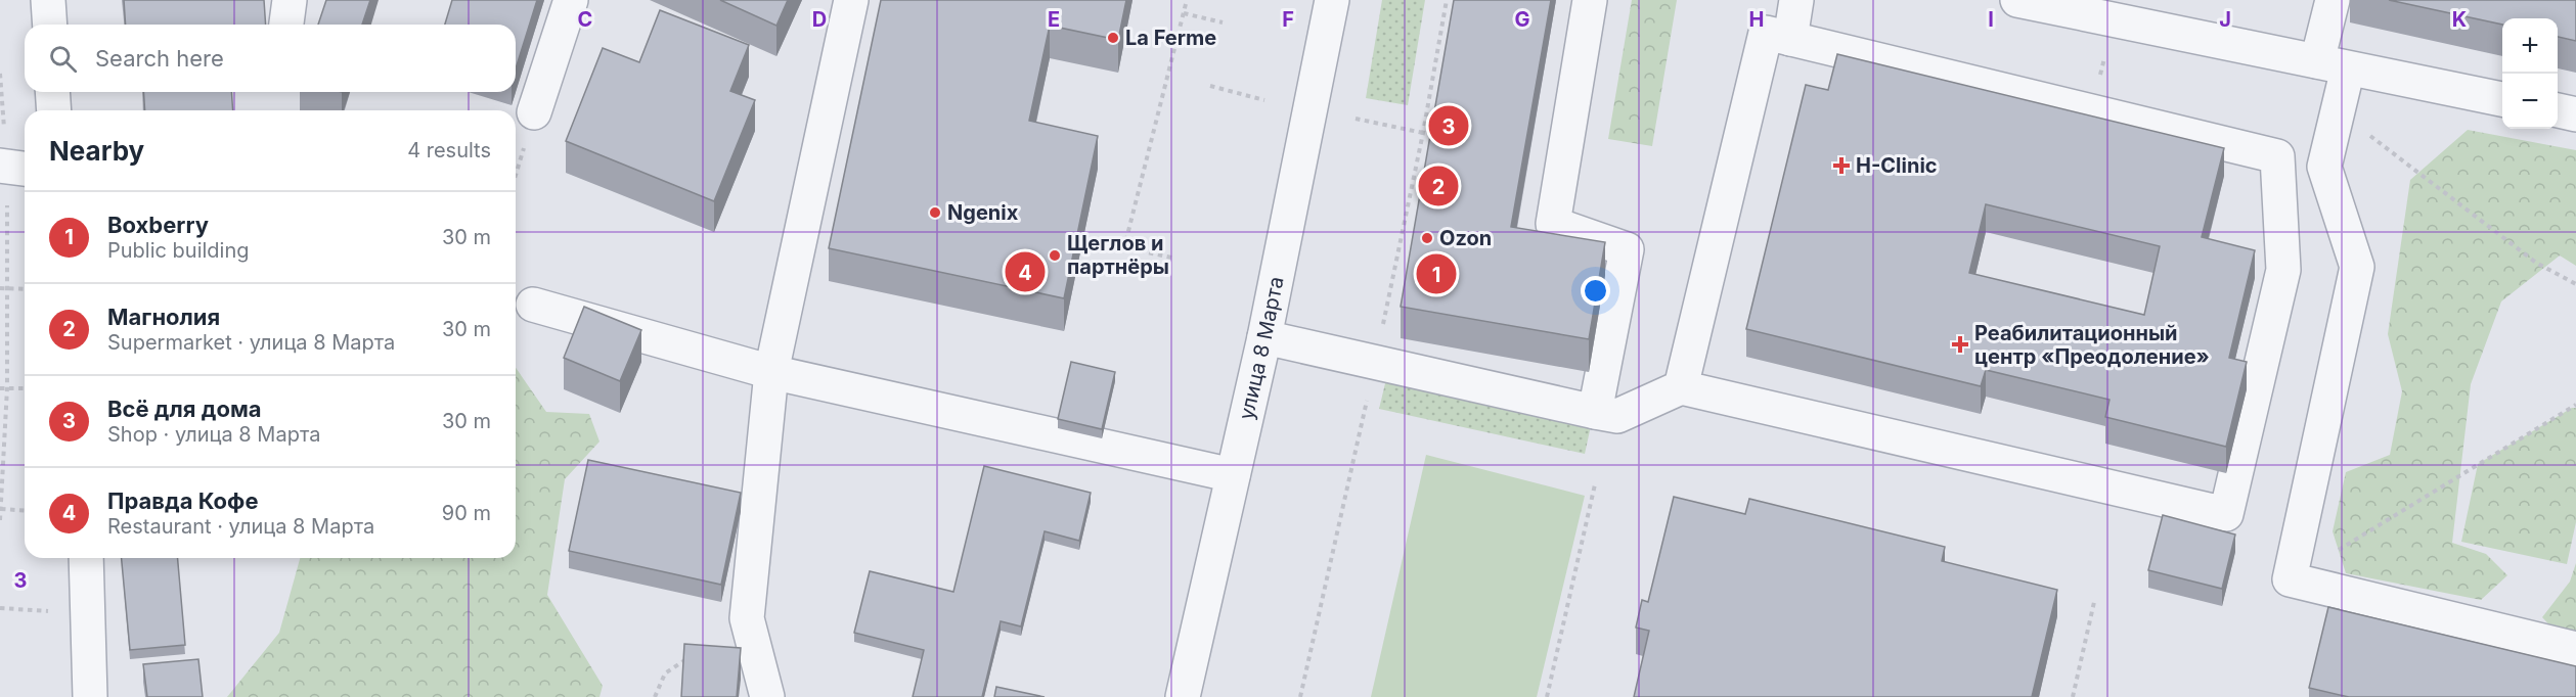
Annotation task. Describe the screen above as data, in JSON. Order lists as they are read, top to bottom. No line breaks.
{"streets":{"street":["улица 8 Марта"]},"places":{"other":["La Ferme","Ngenix","Ozon","Щеглов и партнёры"],"health":["H-Clinic","Реабилитационный центр «Преодоление»"]},"page":{"map_buttons":["+","−"],"search":"Search here","pins":["3","2","4","1"],"heading":["Nearby","4 results"],"list":[{"mark":"1","name":"Boxberry","note":"Public building","value":"30 m"},{"mark":"2","name":"Магнолия","note":"Supermarket · улица 8 Марта","value":"30 m"},{"mark":"3","name":"Всё для дома","note":"Shop · улица 8 Марта","value":"30 m"},{"mark":"4","name":"Правда Кофе","note":"Restaurant · улица 8 Марта","value":"90 m"}]},"grid":{"columns":["C","D","E","F","G","H","I","J","K"],"rows":["3"]}}
